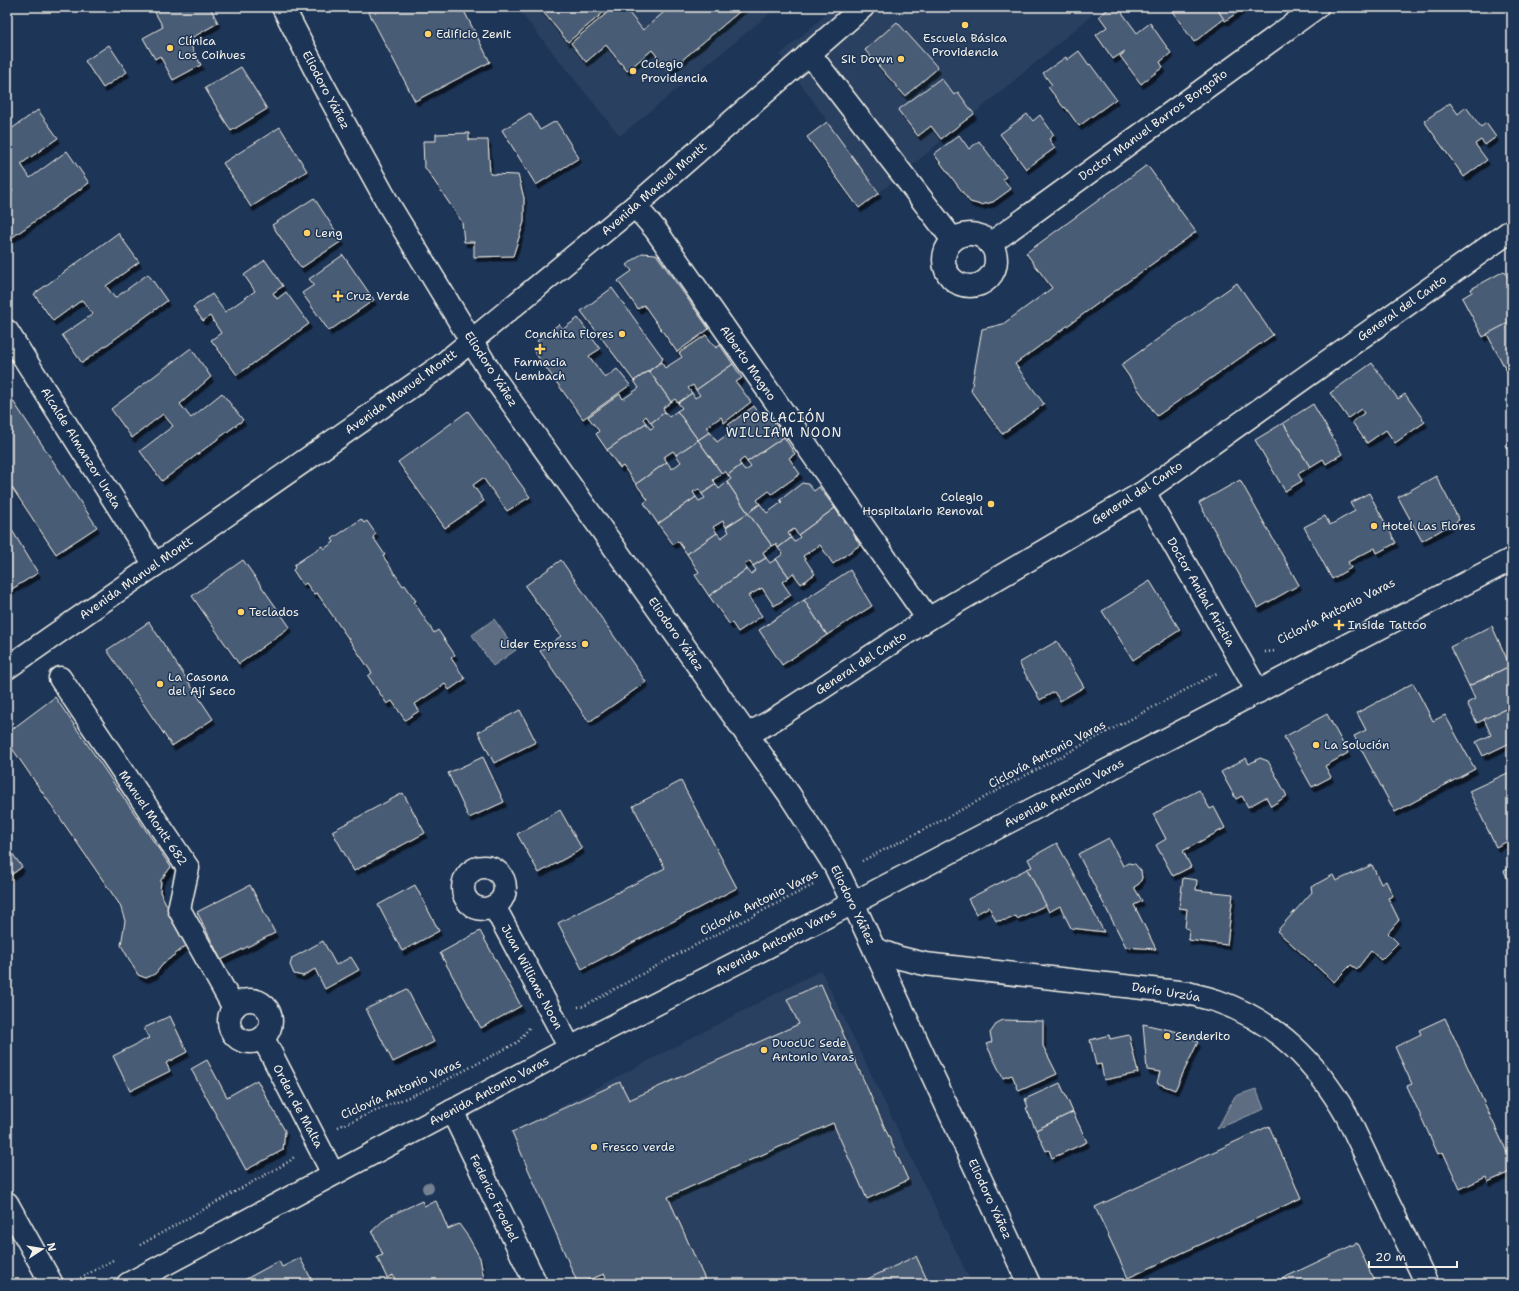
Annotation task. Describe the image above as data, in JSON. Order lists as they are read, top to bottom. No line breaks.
{"streets":{"street":["Eliodoro Yáñez","Doctor Manuel Barros Borgoño","Avenida Manuel Montt","General del Canto","Alberto Magno","Alcalde Almanzor Ureta","Doctor Aníbal Ariztia","Avenida Antonio Varas","Manuel Montt 682","Juan Williams Noon","Darío Urzúa","Orden de Malta","Federico Froebel"],"path":["Ciclovía Antonio Varas"]},"crossings":[["Eliodoro Yáñez","Avenida Manuel Montt"],["Eliodoro Yáñez","General del Canto"],["Eliodoro Yáñez","Ciclovía Antonio Varas"],["Eliodoro Yáñez","Avenida Antonio Varas"],["Eliodoro Yáñez","Darío Urzúa"],["Avenida Manuel Montt","Alberto Magno"],["Avenida Manuel Montt","Alcalde Almanzor Ureta"],["General del Canto","Alberto Magno"],["General del Canto","Doctor Aníbal Ariztia"],["Doctor Aníbal Ariztia","Ciclovía Antonio Varas"],["Doctor Aníbal Ariztia","Avenida Antonio Varas"],["Ciclovía Antonio Varas","Juan Williams Noon"],["Ciclovía Antonio Varas","Orden de Malta"],["Avenida Antonio Varas","Juan Williams Noon"],["Avenida Antonio Varas","Orden de Malta"],["Avenida Antonio Varas","Federico Froebel"],["Manuel Montt 682","Orden de Malta"]],"districts":["POBLACIÓN WILLIAM NOON"],"places":{"other":["Escuela Básica Providencia","Edificio Zenit","Clínica Los Coihues","Sit Down","Colegio Providencia","Leng","Conchita Flores","Colegio Hospitalario Renoval","Hotel Las Flores","Teclados","Lider Express","La Casona del Ají Seco","La Solución","Senderito","DuocUC Sede Antonio Varas","Fresco verde"],"health":["Cruz Verde","Farmacia Lembach","Inside Tattoo"]},"scale_bar":"20 m","north":"right"}
